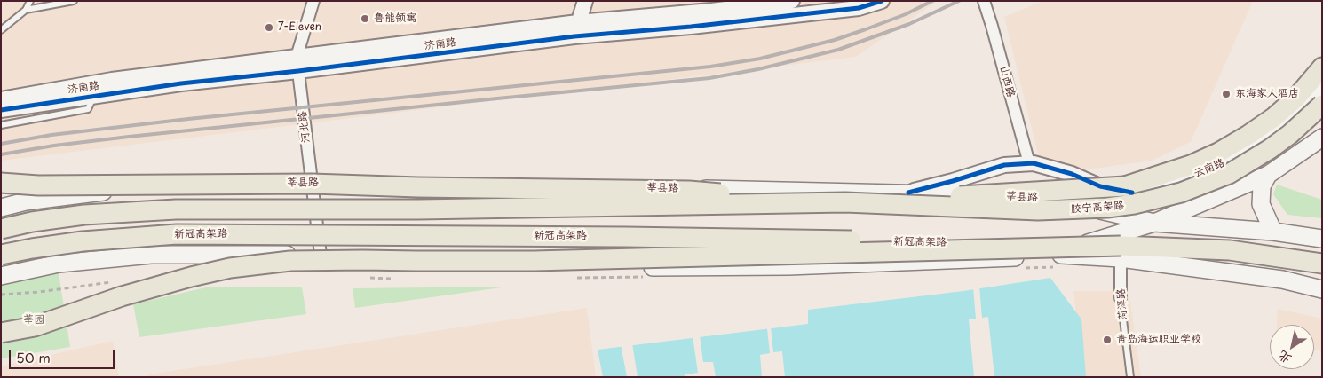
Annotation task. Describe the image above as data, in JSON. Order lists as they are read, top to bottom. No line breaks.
{"streets":{"highway":["胶宁高架路","新冠高架路"],"main road":["云南路","莘县路"],"street":["济南路","山西路","河北路","菏泽路"]},"crossings":[["济南路","河北路"],["河北路","莘县路"],["云南路","莘县路"],["新冠高架路","菏泽路"]],"parks":["莘园"],"places":["鲁能领寓","7-Eleven","东海家人酒店","青岛海运职业学校"],"scale_bar":"50 m","north":"bottom left"}
